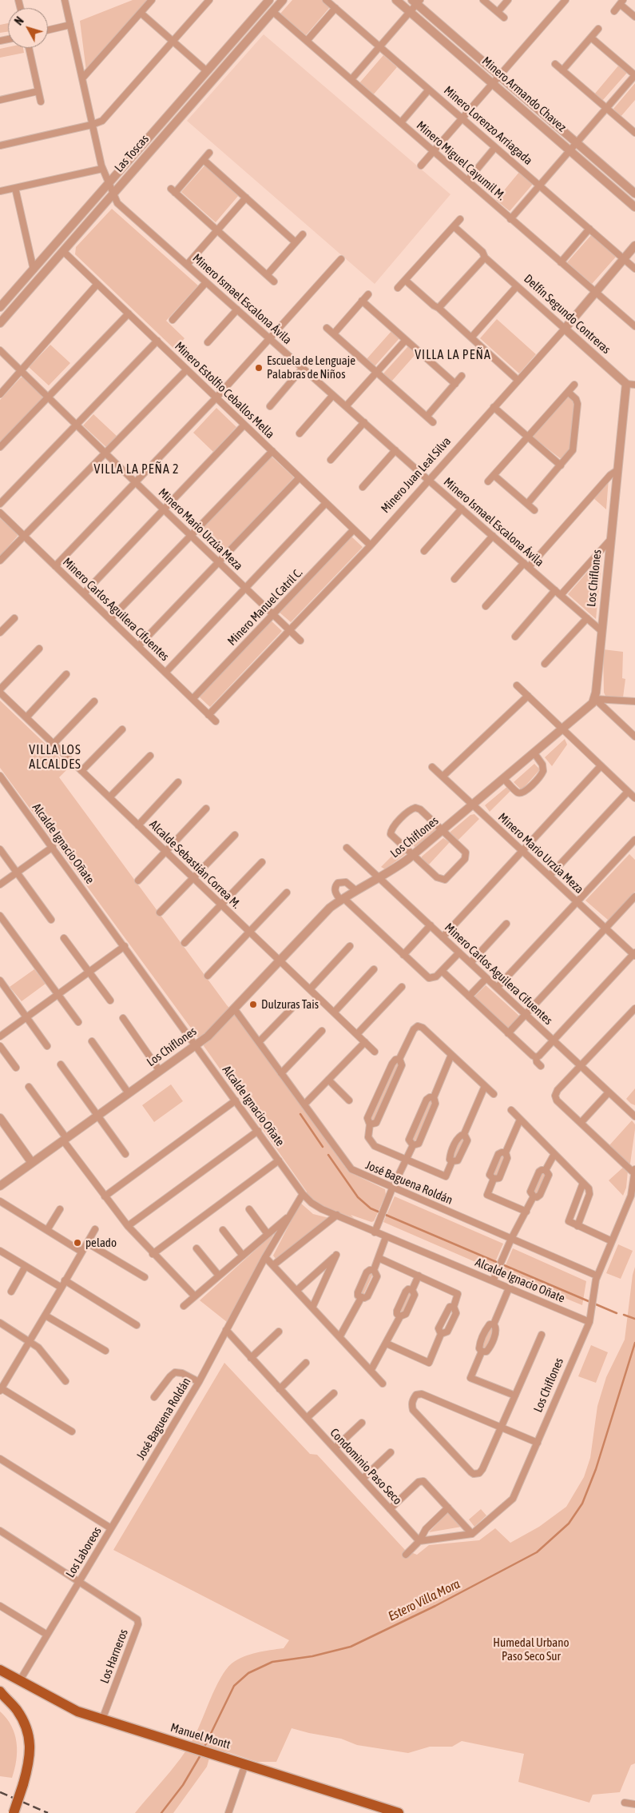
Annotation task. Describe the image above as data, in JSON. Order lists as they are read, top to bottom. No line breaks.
{"streets":{"main road":["Manuel Montt"],"street":["Minero Armando Chavez","Minero Lorenzo Arriagada","Las Toscas","Minero Miguel Cayumil M.","Minero Ismael Escalona Ávila","Delfín Segundo Contreras","Minero Estolfio Ceballos Mella","Minero Juan Leal Silva","Minero Mario Urzúa Meza","Los Chiflones","Minero Manuel Catril C.","Minero Carlos Aguilera Cifuentes","Alcalde Ignacio Oñate","Alcalde Sebastián Correa M.","José Baguena Roldán","Condominio Paso Seco","Los Laboreos","Los Harneros"]},"crossings":[["Minero Lorenzo Arriagada","Minero Juan Leal Silva"],["Las Toscas","Minero Miguel Cayumil M."],["Las Toscas","Minero Ismael Escalona Ávila"],["Las Toscas","Minero Estolfio Ceballos Mella"],["Minero Miguel Cayumil M.","Minero Juan Leal Silva"],["Minero Ismael Escalona Ávila","Minero Juan Leal Silva"],["Minero Ismael Escalona Ávila","Los Chiflones"],["Delfín Segundo Contreras","Minero Juan Leal Silva"],["Delfín Segundo Contreras","Los Chiflones"],["Minero Estolfio Ceballos Mella","Minero Juan Leal Silva"],["Minero Estolfio Ceballos Mella","Minero Manuel Catril C."],["Minero Juan Leal Silva","Minero Mario Urzúa Meza"],["Minero Juan Leal Silva","Minero Carlos Aguilera Cifuentes"],["Minero Mario Urzúa Meza","Los Chiflones"],["Minero Mario Urzúa Meza","Minero Manuel Catril C."],["Los Chiflones","Minero Carlos Aguilera Cifuentes"],["Los Chiflones","Alcalde Ignacio Oñate"],["Los Chiflones","Alcalde Sebastián Correa M."],["Los Chiflones","José Baguena Roldán"],["Minero Manuel Catril C.","Minero Carlos Aguilera Cifuentes"],["Alcalde Ignacio Oñate","José Baguena Roldán"],["José Baguena Roldán","Condominio Paso Seco"],["José Baguena Roldán","Los Laboreos"],["Los Laboreos","Los Harneros"],["Los Laboreos","Manuel Montt"],["Los Harneros","Manuel Montt"]],"districts":["VILLA LA PEÑA","VILLA LA PEÑA 2","VILLA LOS ALCALDES"],"water":["Estero Villa Mora"],"parks":["Humedal Urbano Paso Seco Sur"],"places":["Escuela de Lenguaje Palabras de Niños","Dulzuras Tais","pelado"],"north":"top left"}
